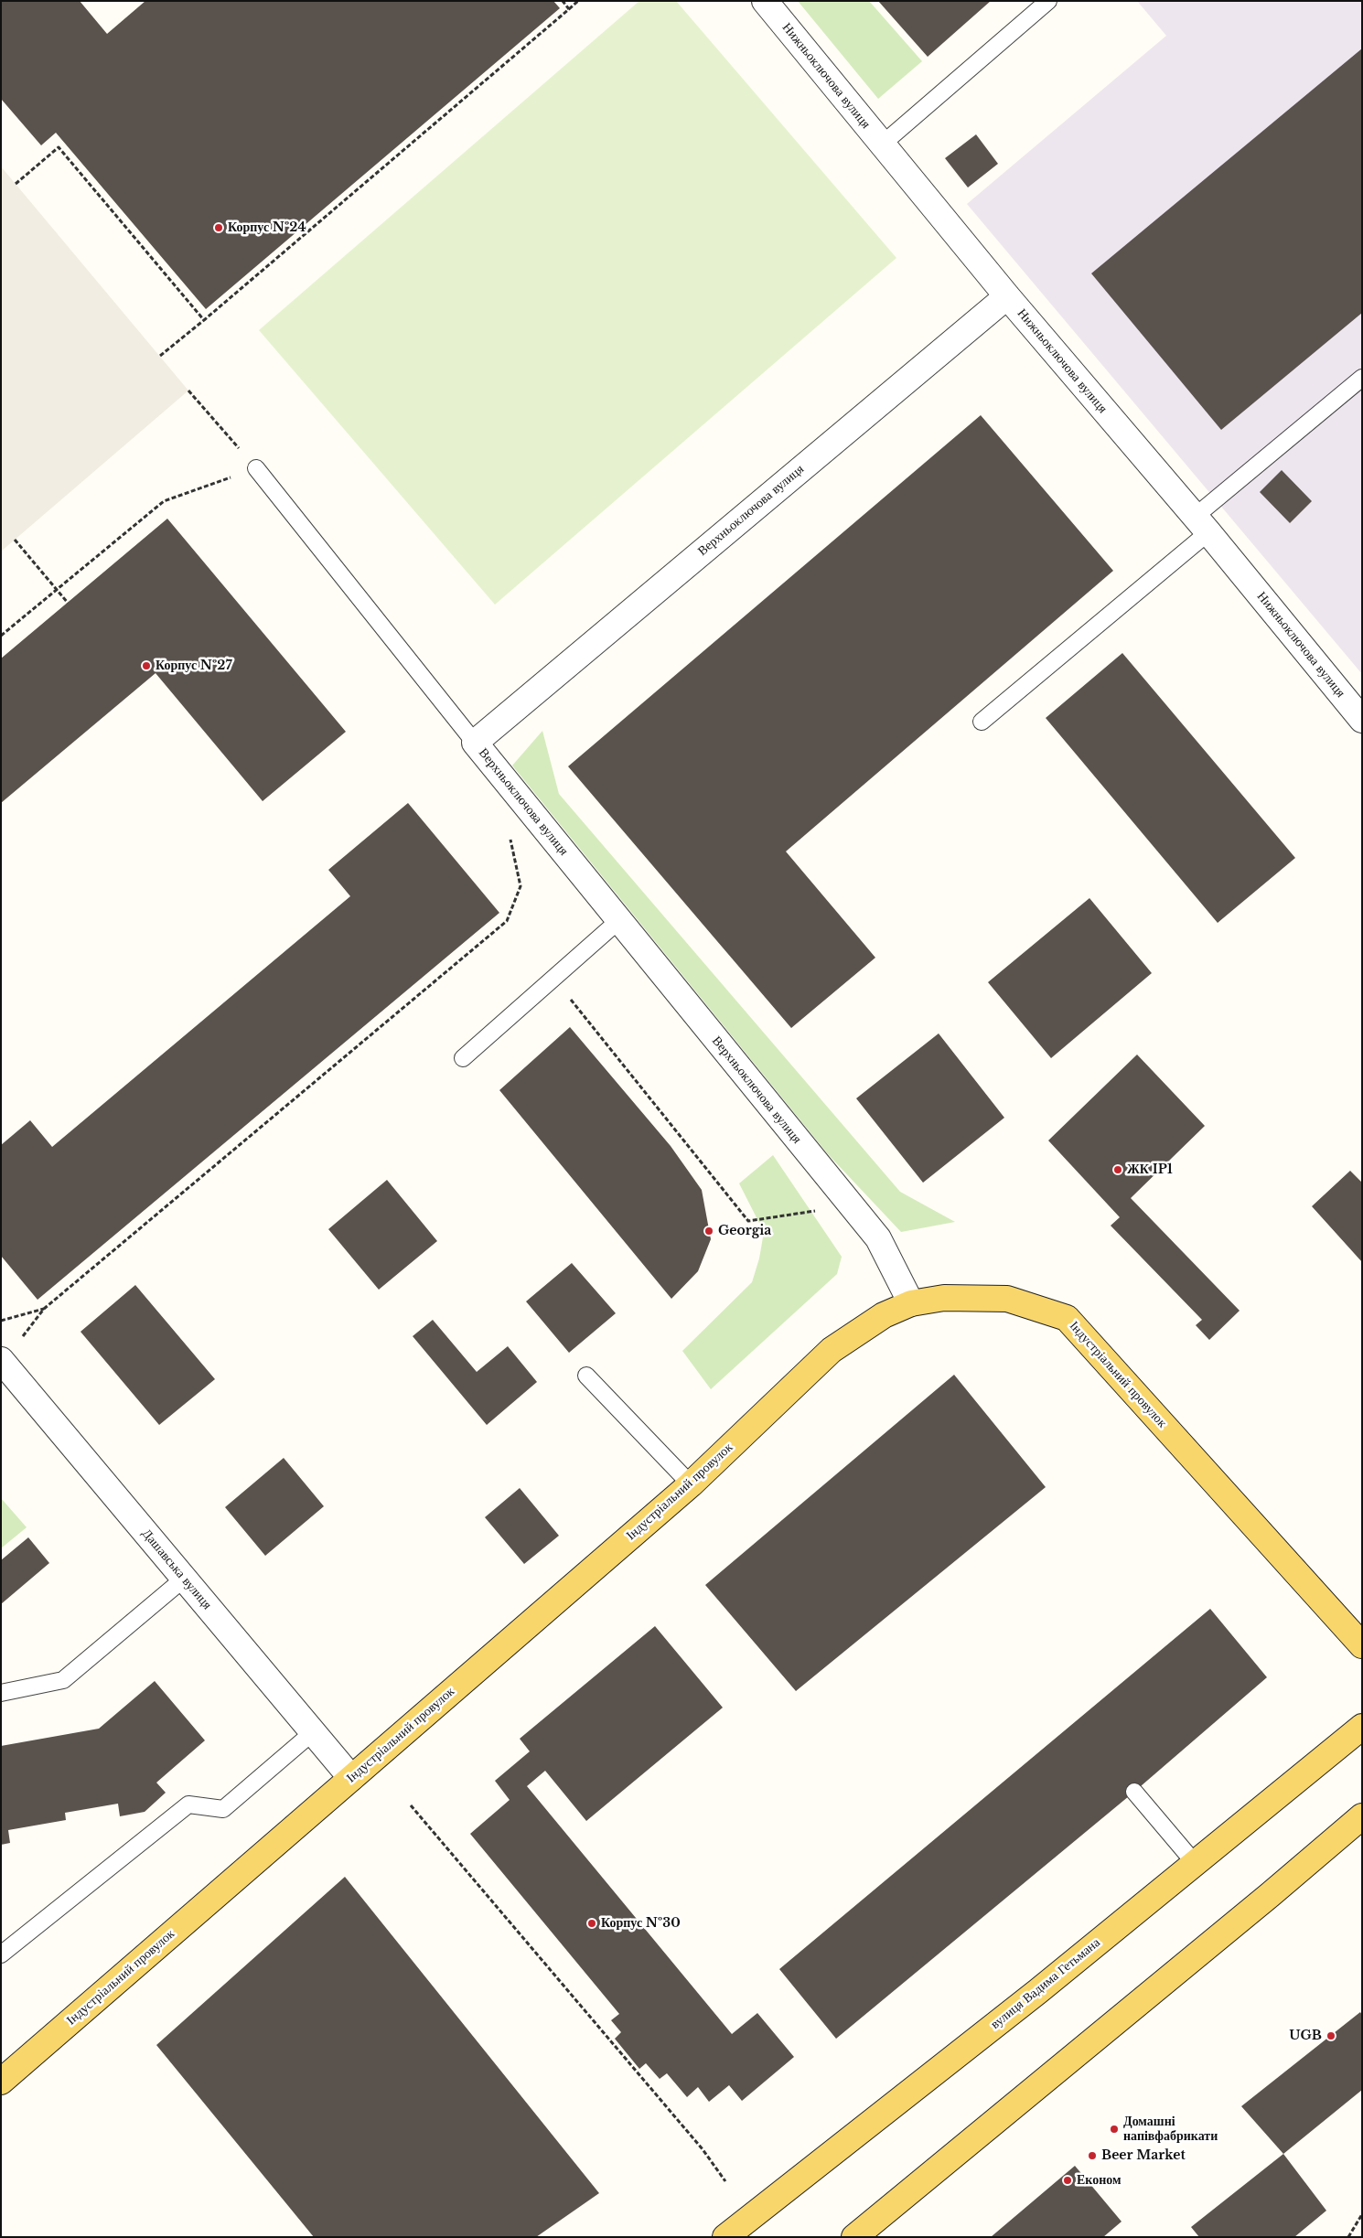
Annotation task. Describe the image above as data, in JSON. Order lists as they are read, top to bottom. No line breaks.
{"streets":{"main road":["Індустріальний провулок","вулиця Вадима Гетьмана"],"street":["Нижньоключова вулиця","Верхньоключова вулиця","Дашавська вулиця"]},"crossings":[["Нижньоключова вулиця","Верхньоключова вулиця"],["Верхньоключова вулиця","Індустріальний провулок"],["Індустріальний провулок","Дашавська вулиця"]],"places":["Корпус №24","Корпус №27","ЖК IP1","Georgia","Корпус №30","UGB","Домашні напівфабрикати","Beer Market","Економ"]}
